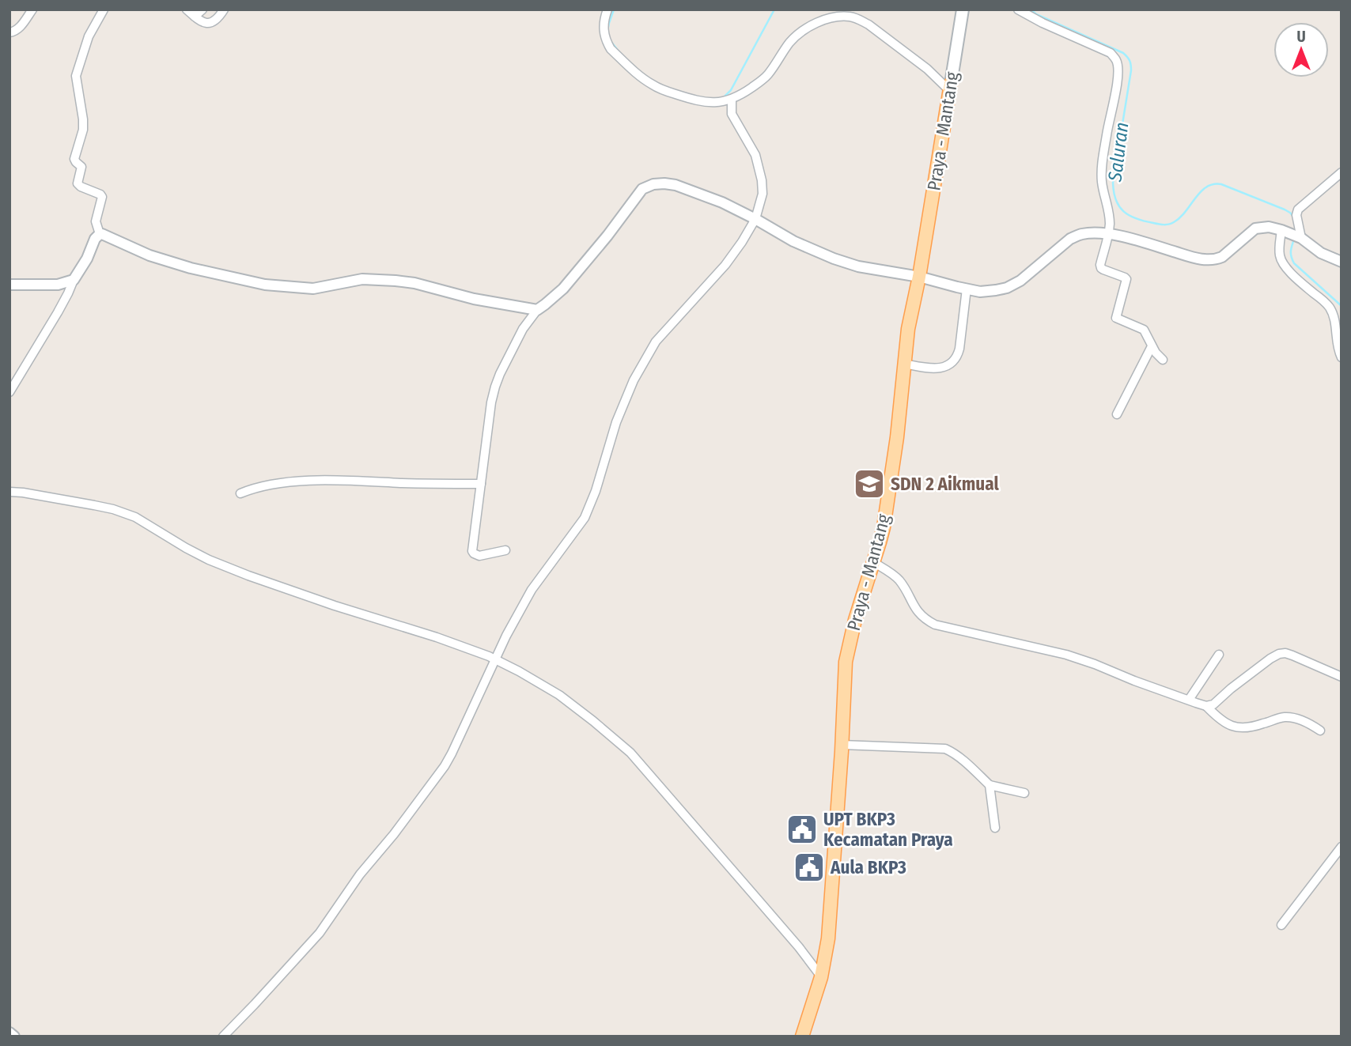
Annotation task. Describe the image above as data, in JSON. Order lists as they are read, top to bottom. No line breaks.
{"streets":{"main road":["Praya - Mantang"]},"water":["Saluran"],"places":{"school or university":["SDN 2 Aikmual"],"public building":["UPT BKP3 Kecamatan Praya","Aula BKP3"]},"north":"top"}
